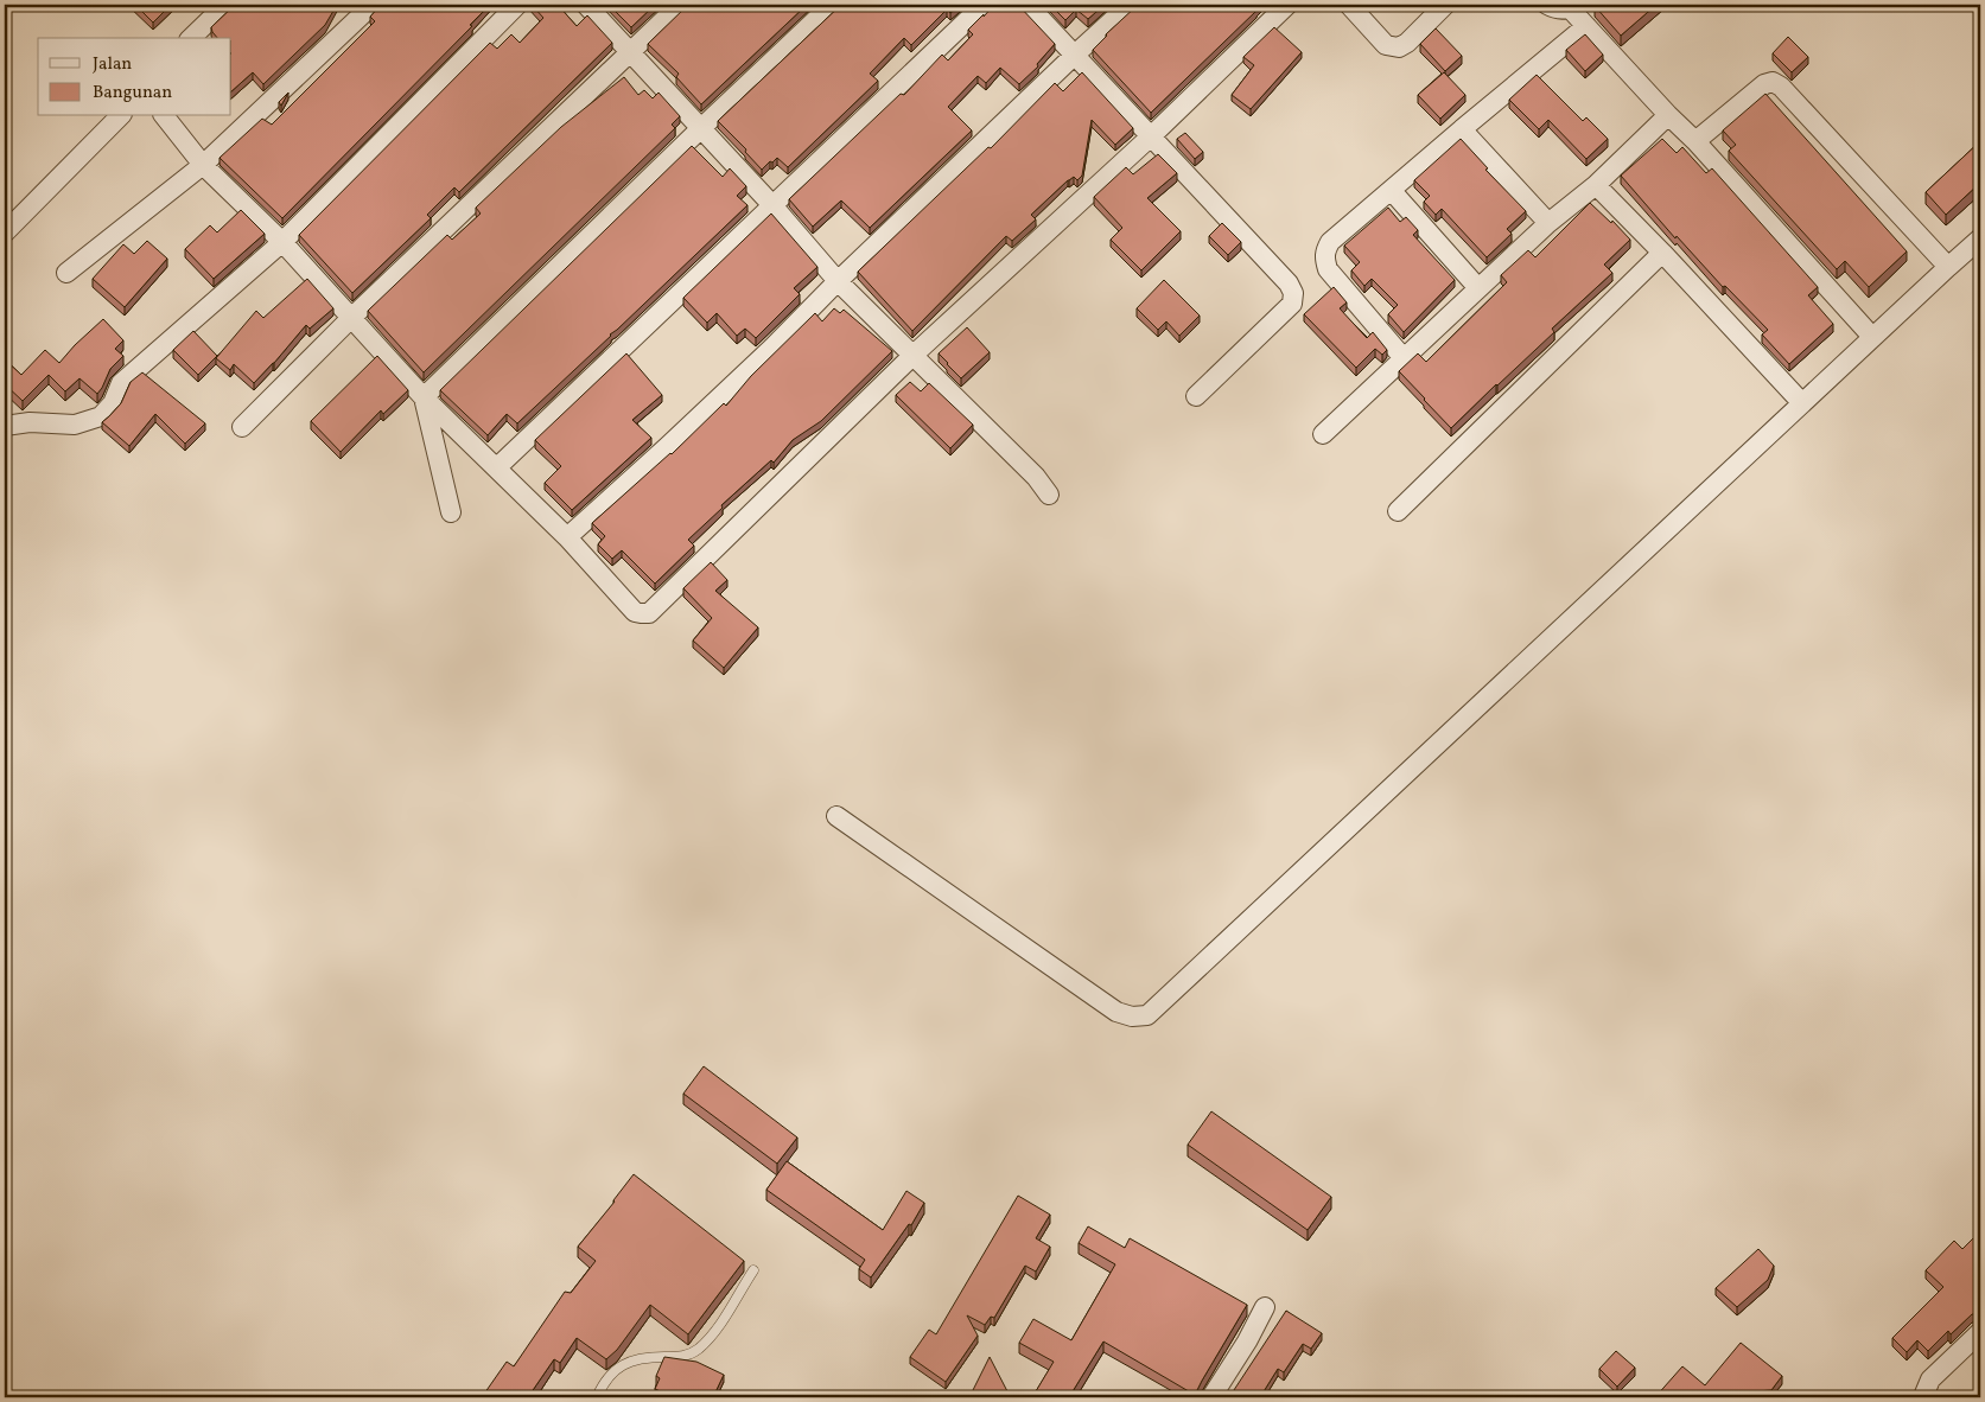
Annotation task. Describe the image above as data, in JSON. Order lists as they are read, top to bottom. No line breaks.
{"legend":["Jalan","Bangunan"]}
